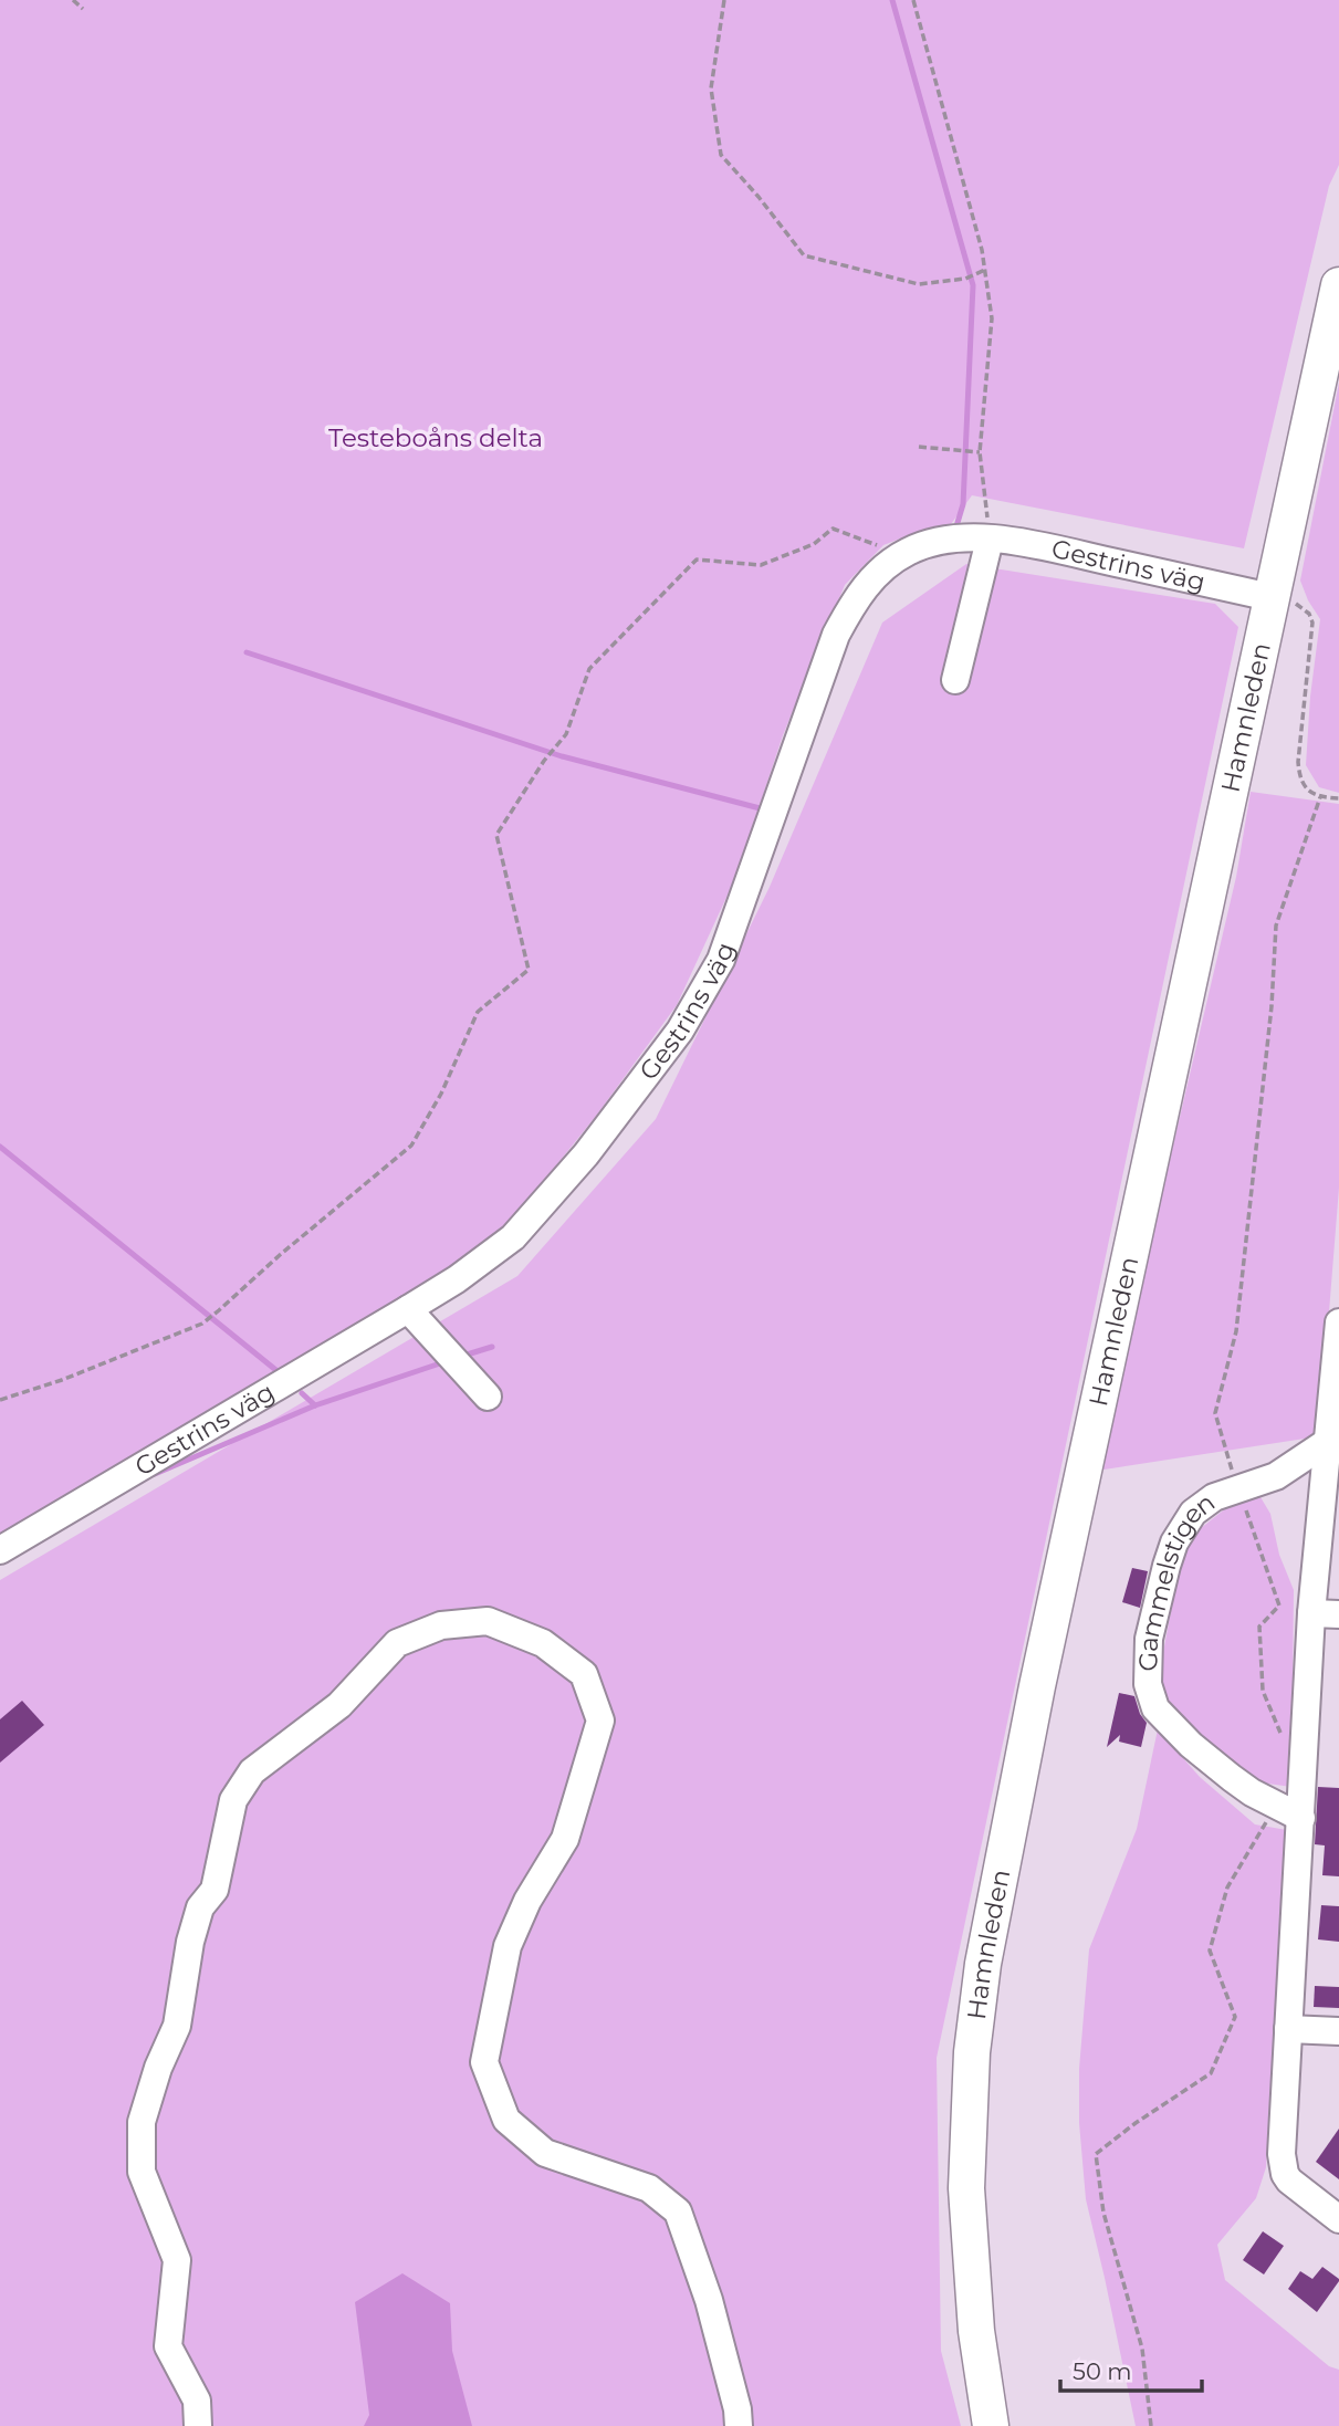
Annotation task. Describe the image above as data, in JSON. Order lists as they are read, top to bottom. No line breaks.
{"streets":{"main road":["Hamnleden"],"street":["Gestrins väg","Gammelstigen"]},"crossings":[["Gestrins väg","Hamnleden"]],"parks":["Testeboåns delta"],"scale_bar":"50 m"}
